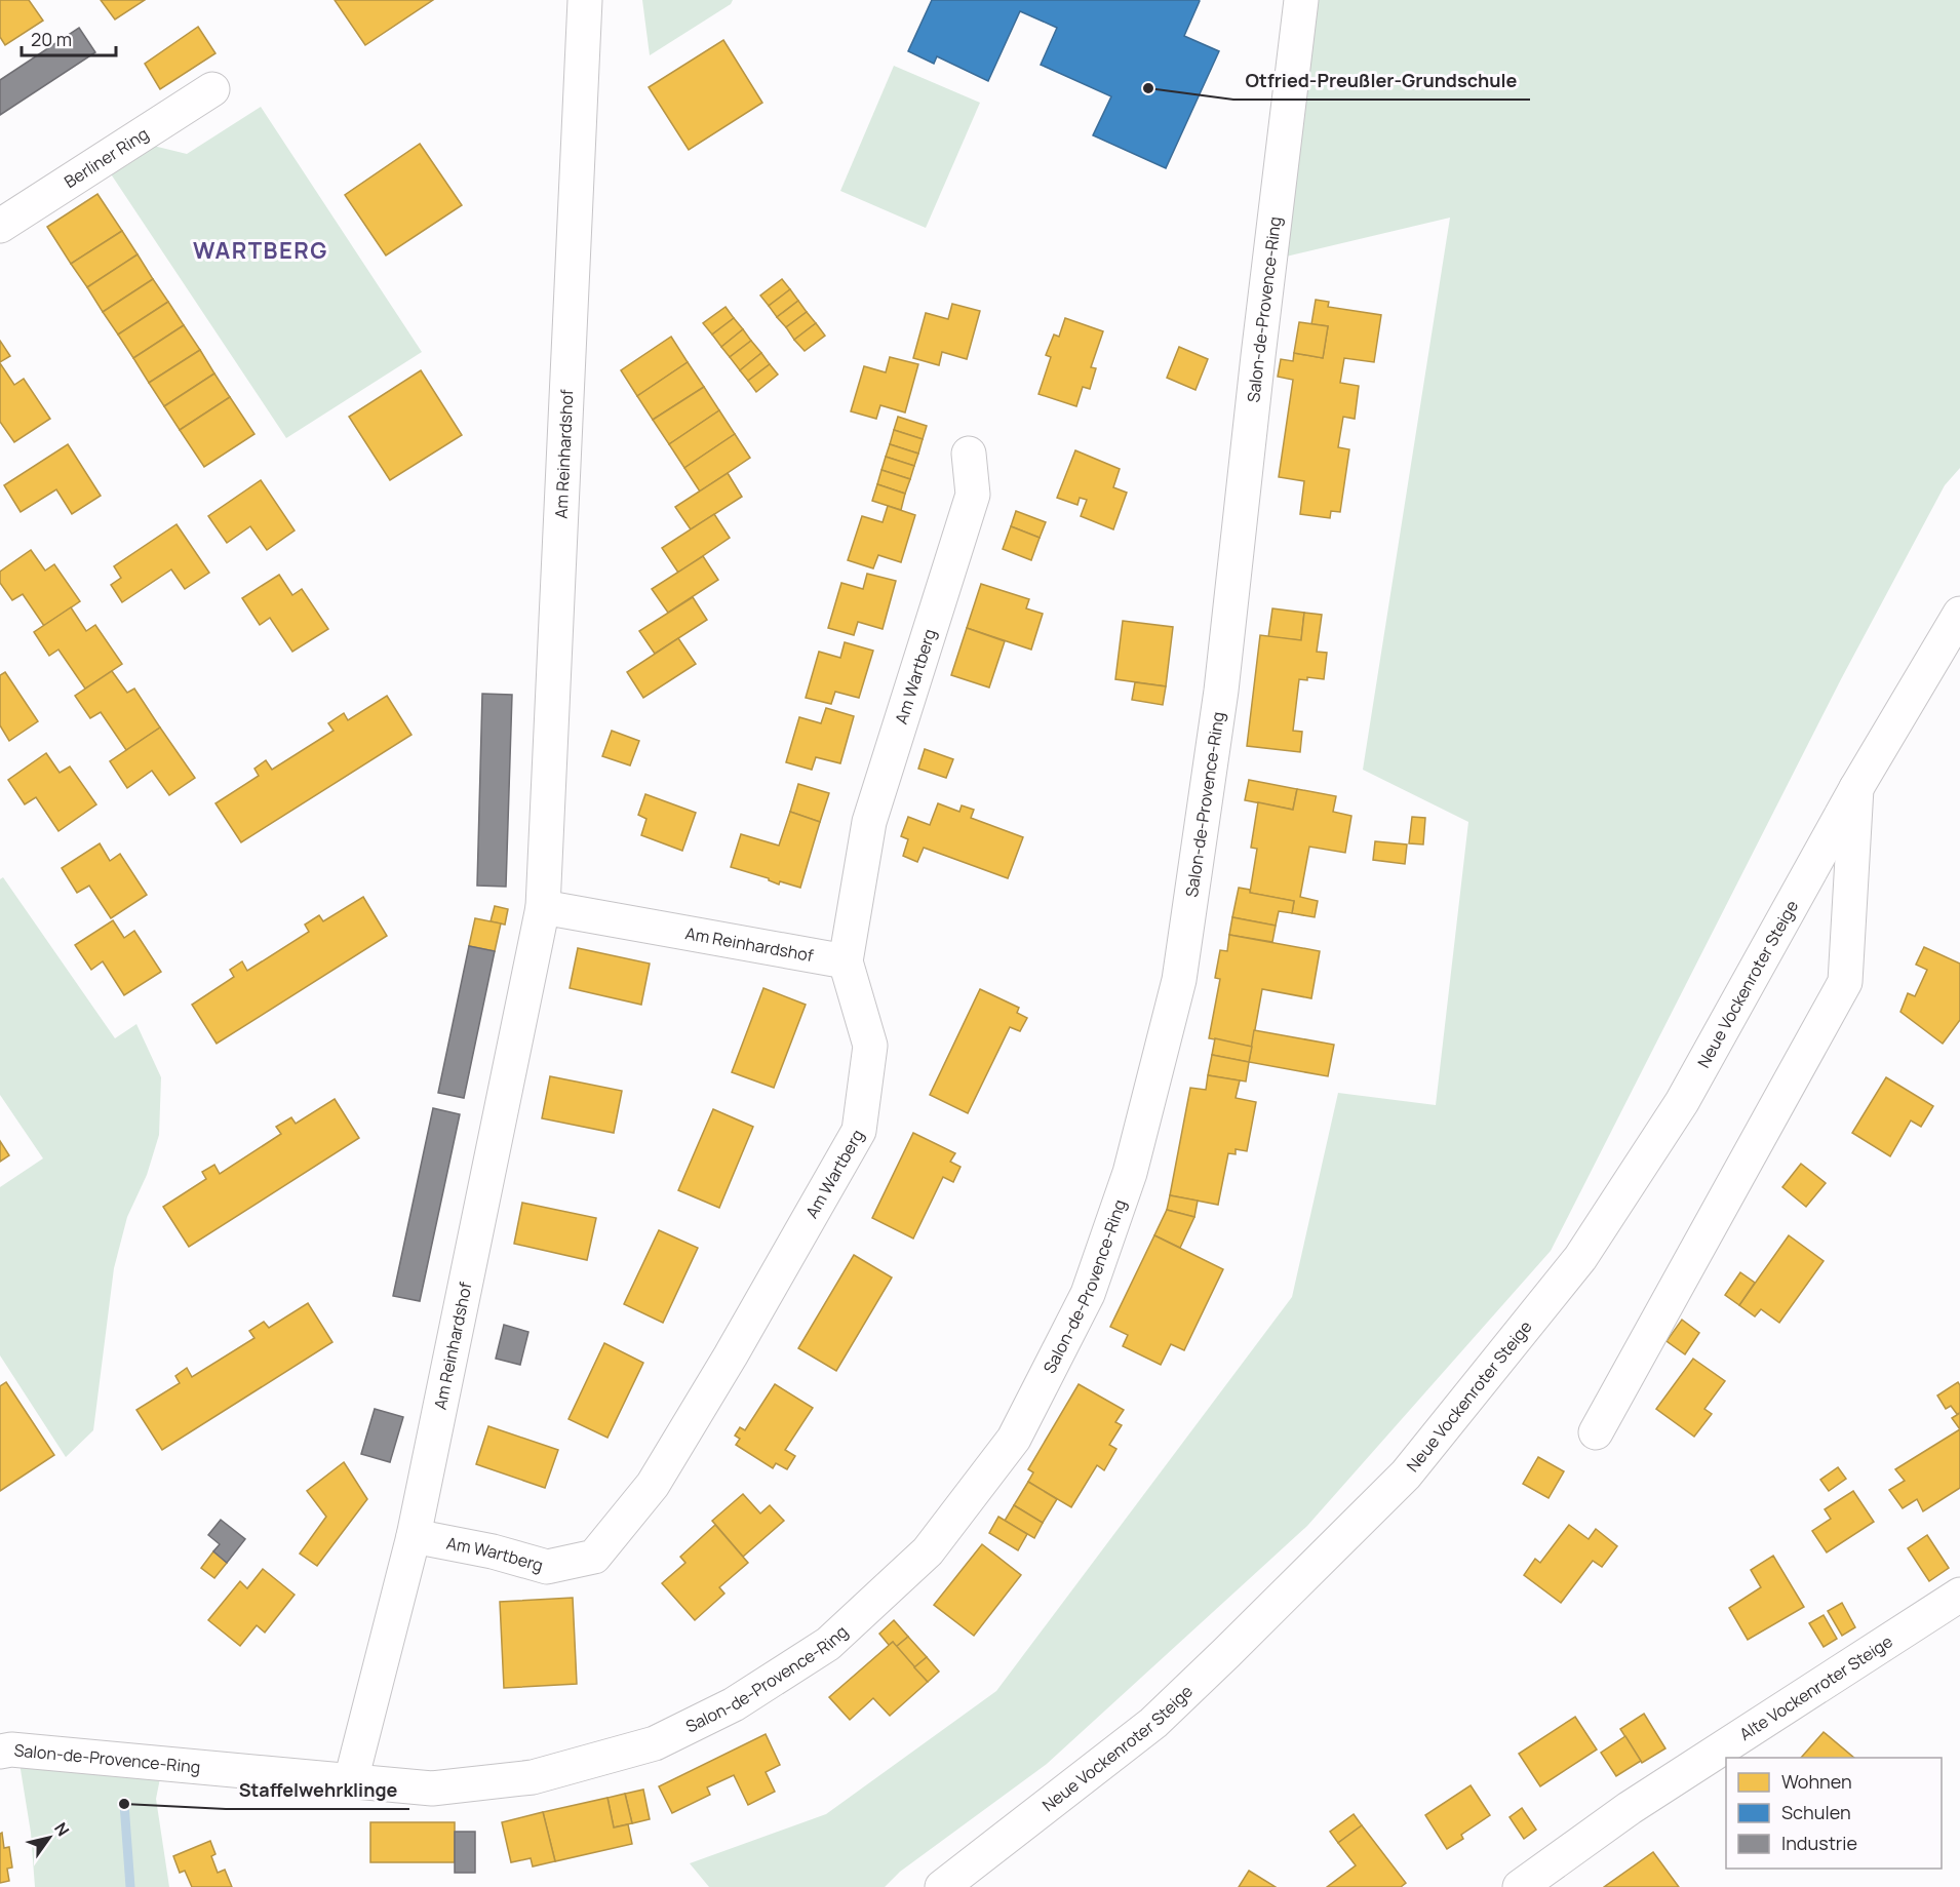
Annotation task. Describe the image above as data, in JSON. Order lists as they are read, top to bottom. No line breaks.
{"streets":{"street":["Berliner Ring","Salon-de-Provence-Ring","Am Reinhardshof","Am Wartberg","Neue Vockenroter Steige","Alte Vockenroter Steige"]},"crossings":[["Salon-de-Provence-Ring","Am Reinhardshof"],["Am Reinhardshof","Am Wartberg"]],"districts":["WARTBERG"],"places":["Otfried-Preußler-Grundschule","Staffelwehrklinge"],"legend":["Wohnen","Schulen","Industrie"],"scale_bar":"20 m","north":"top right"}
